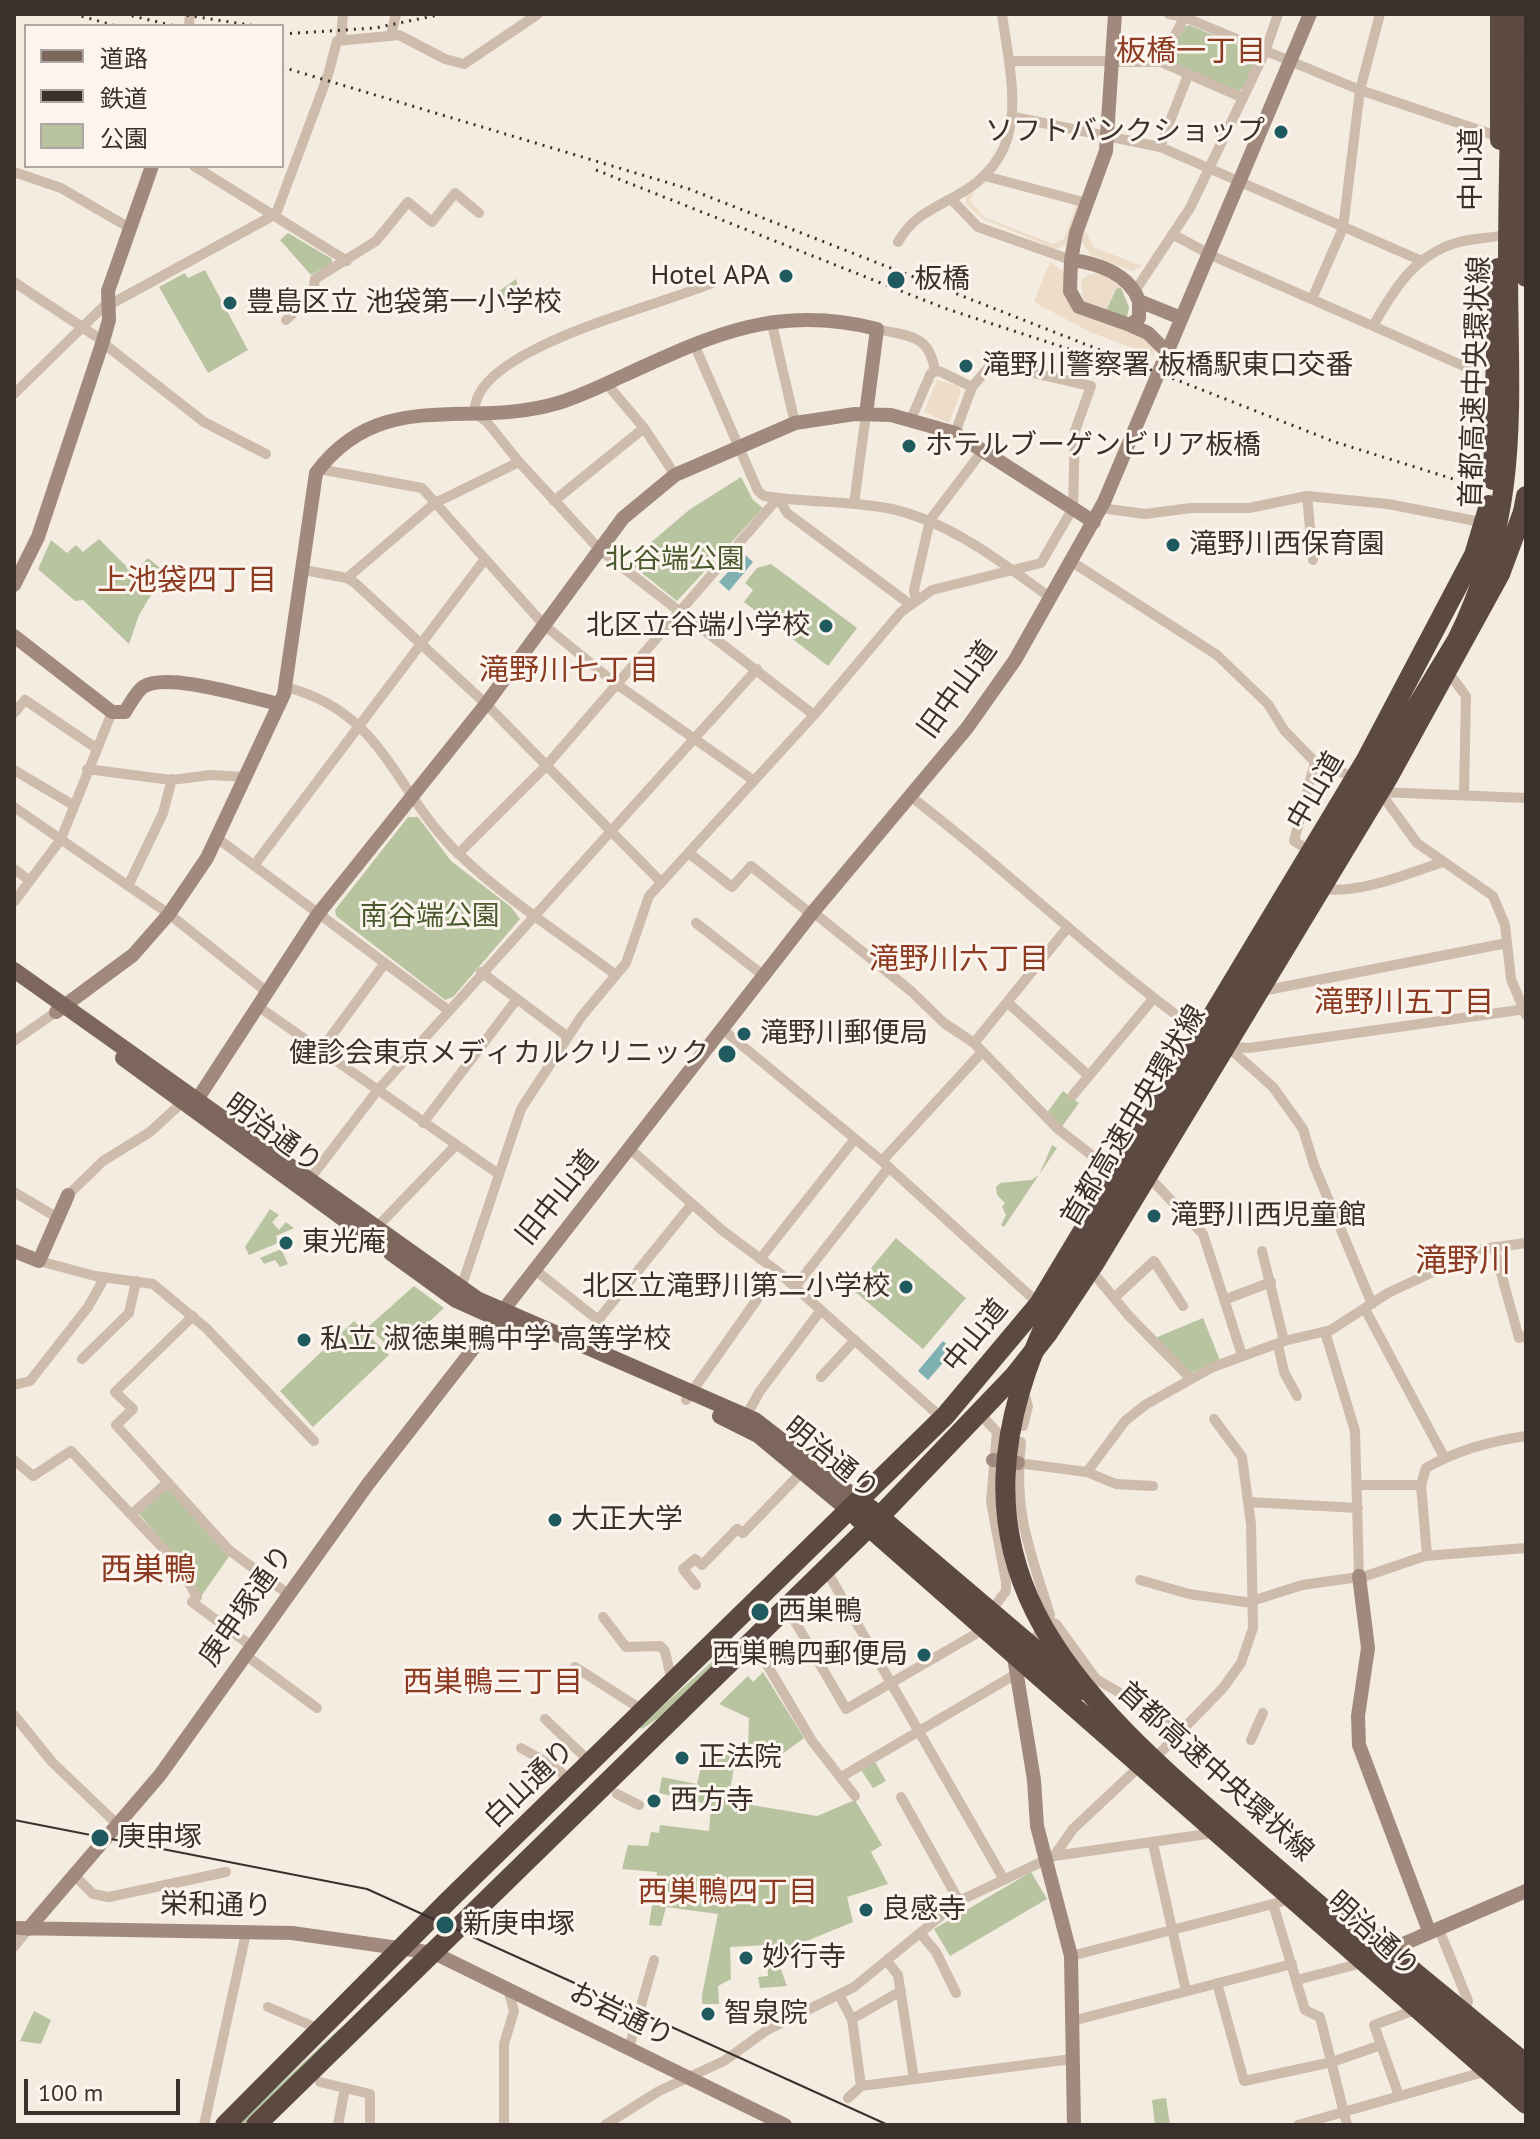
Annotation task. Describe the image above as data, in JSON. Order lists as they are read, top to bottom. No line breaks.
{"streets":{"highway":["中山道","首都高速中央環状線","明治通り","白山通り"],"street":["旧中山道","庚申塚通り","栄和通り","お岩通り"]},"crossings":[["中山道","明治通り"],["中山道","白山通り"],["旧中山道","明治通り"],["旧中山道","庚申塚通り"],["明治通り","庚申塚通り"],["明治通り","白山通り"],["庚申塚通り","栄和通り"],["白山通り","栄和通り"],["白山通り","お岩通り"],["栄和通り","お岩通り"]],"districts":["板橋一丁目","上池袋四丁目","滝野川七丁目","滝野川六丁目","滝野川五丁目","滝野川","西巣鴨","西巣鴨三丁目","西巣鴨四丁目"],"parks":["北谷端公園","南谷端公園"],"places":["ソフトバンクショップ","Hotel APA","板橋","豊島区立 池袋第一小学校","滝野川警察署 板橋駅東口交番","ホテルブーゲンビリア板橋","滝野川西保育園","北区立谷端小学校","滝野川郵便局","健診会東京メディカルクリニック","滝野川西児童館","東光庵","北区立滝野川第二小学校","私立 淑徳巣鴨中学 高等学校","大正大学","西巣鴨","西巣鴨四郵便局","正法院","西方寺","庚申塚","良感寺","新庚申塚","妙行寺","智泉院"],"legend":["道路","鉄道","公園"],"scale_bar":"100 m"}
